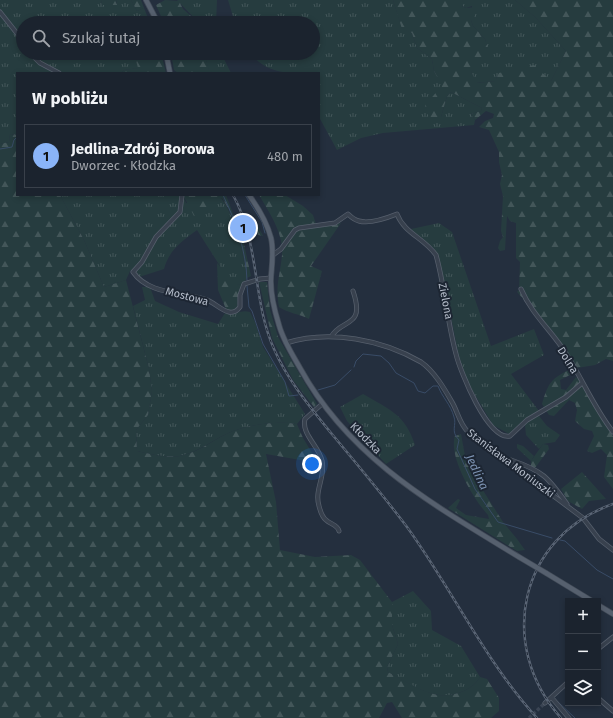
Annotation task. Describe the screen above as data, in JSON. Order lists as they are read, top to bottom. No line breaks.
{"streets":{"main road":["Kłodzka"],"street":["Mostowa","Zielona","Dolna","Stanisława Moniuszki"]},"crossings":[["Mostowa","Kłodzka"],["Zielona","Dolna"],["Zielona","Kłodzka"],["Kłodzka","Stanisława Moniuszki"]],"water":["Jedlina"],"page":{"search":"Szukaj tutaj","heading":"W pobliżu","list":[{"mark":"1","name":"Jedlina-Zdrój Borowa","note":"Dworzec · Kłodzka","value":"480 m"}],"pins":"1","map_buttons":["+","−"]}}
